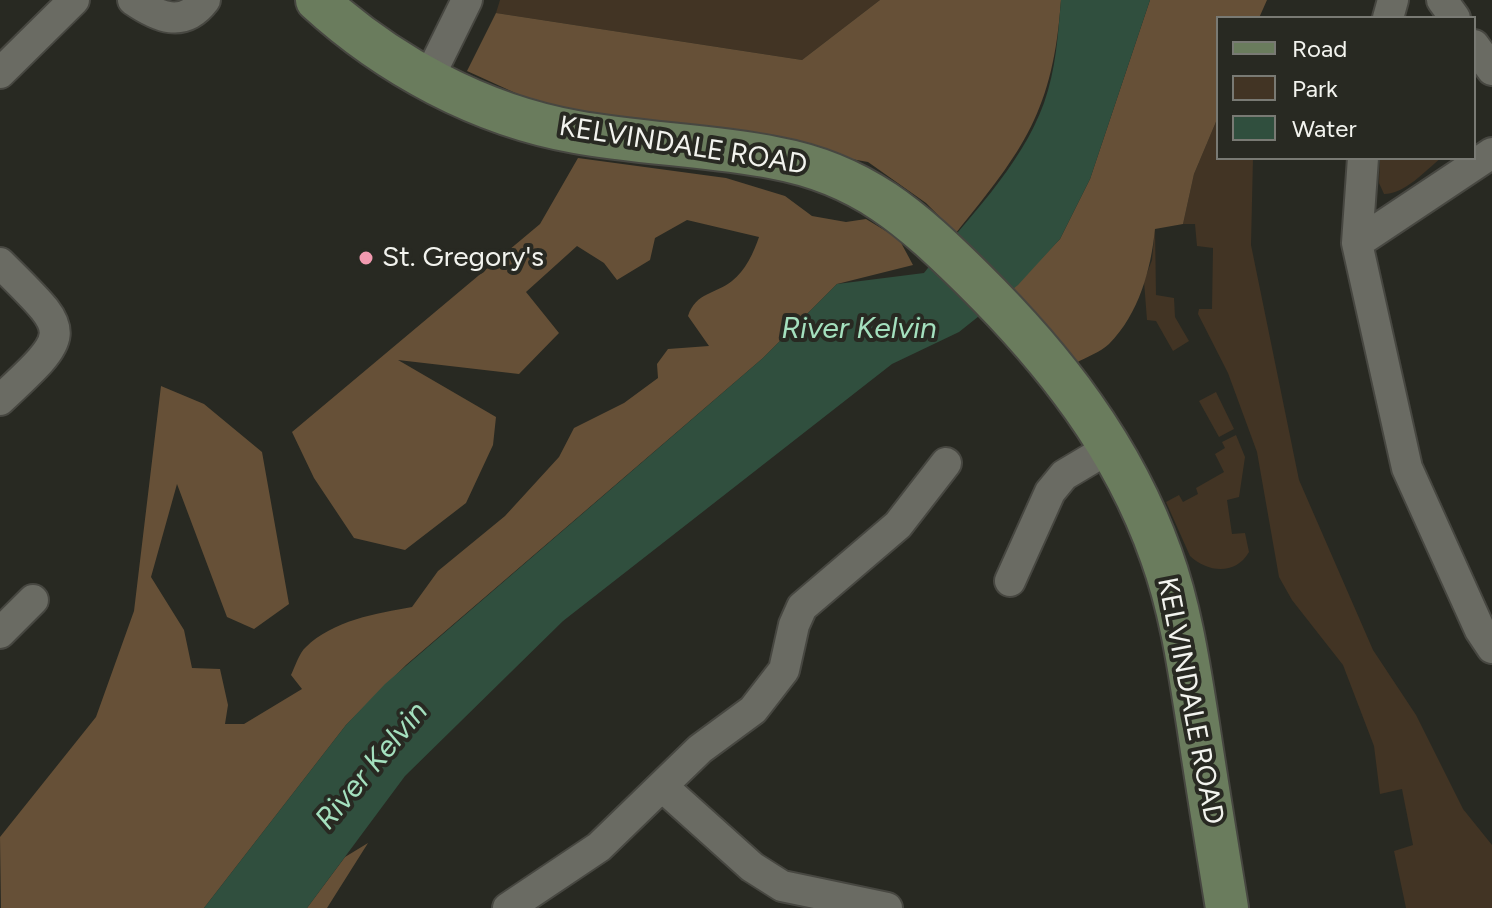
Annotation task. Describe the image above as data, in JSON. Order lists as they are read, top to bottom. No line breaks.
{"streets":{"street":["KELVINDALE ROAD"]},"water":["River Kelvin"],"places":["St. Gregory's"],"legend":["Road","Park","Water"]}
